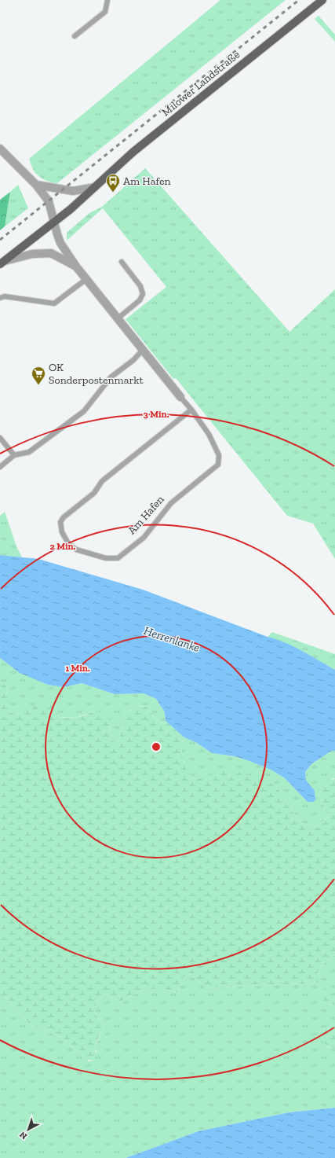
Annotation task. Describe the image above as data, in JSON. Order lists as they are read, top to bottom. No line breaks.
{"streets":{"main road":["Milower Landstraße"],"street":["Am Hafen"]},"crossings":[["Milower Landstraße","Am Hafen"]],"water":["Herrenlanke"],"places":{"bus stop":["Am Hafen"],"supermarket":["OK Sonderpostenmarkt"]},"north":"bottom left","rings":["3 Min.","2 Min.","1 Min."]}
